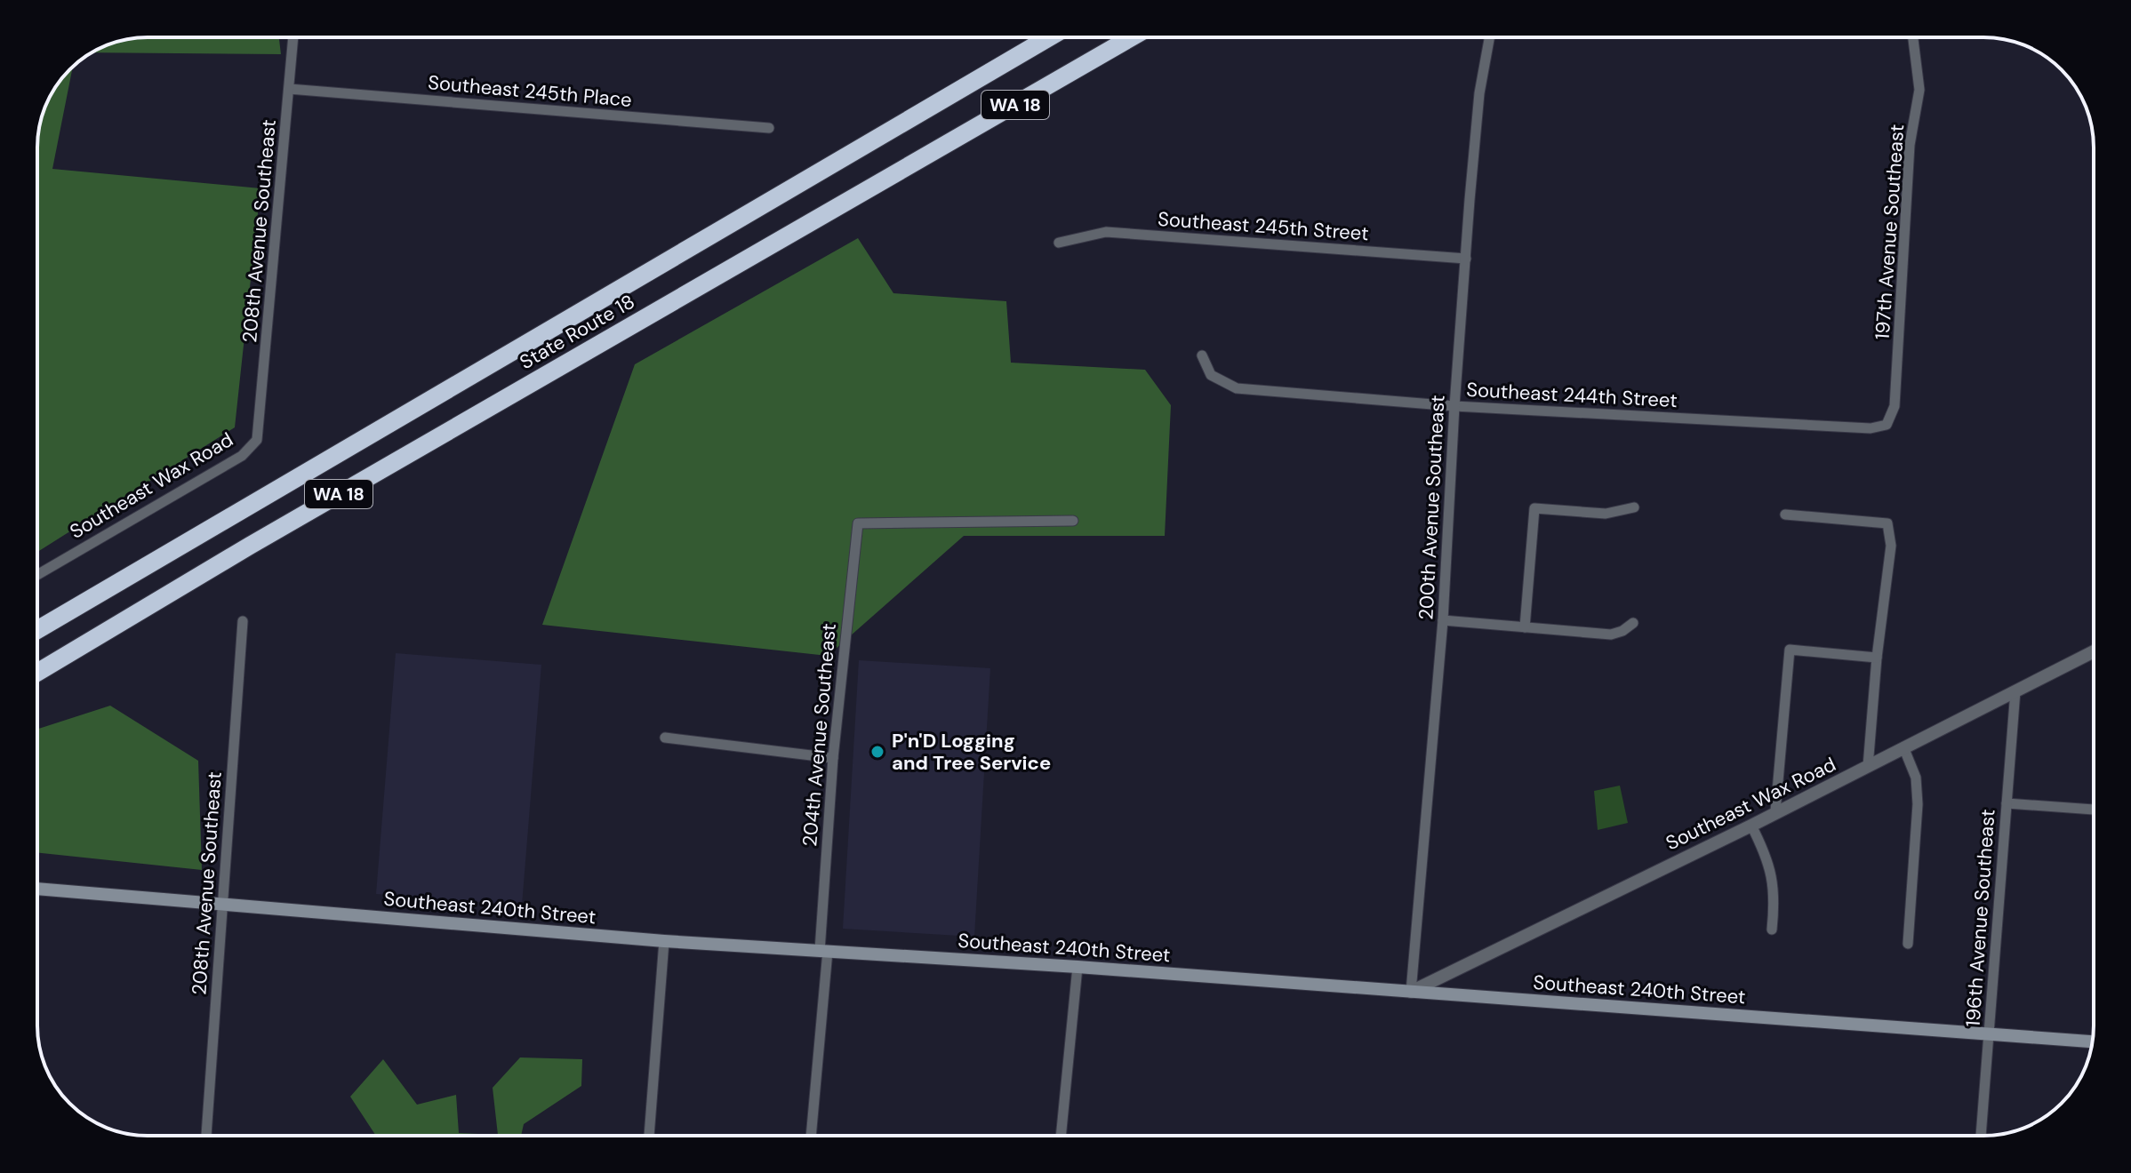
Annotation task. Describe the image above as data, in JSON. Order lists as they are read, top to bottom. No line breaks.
{"streets":{"highway":["WA 18","State Route 18"],"main road":["Southeast 240th Street"],"street":["Southeast 245th Place","Southeast 245th Street","208th Avenue Southeast","197th Avenue Southeast","Southeast 244th Street","Southeast Wax Road","200th Avenue Southeast","204th Avenue Southeast","196th Avenue Southeast"]},"crossings":[["Southeast 245th Place","208th Avenue Southeast"],["Southeast 245th Street","200th Avenue Southeast"],["208th Avenue Southeast","Southeast Wax Road"],["208th Avenue Southeast","Southeast 240th Street"],["197th Avenue Southeast","Southeast 244th Street"],["Southeast 244th Street","200th Avenue Southeast"],["Southeast Wax Road","200th Avenue Southeast"],["Southeast Wax Road","Southeast 240th Street"],["Southeast Wax Road","196th Avenue Southeast"],["200th Avenue Southeast","Southeast 240th Street"],["204th Avenue Southeast","Southeast 240th Street"],["Southeast 240th Street","196th Avenue Southeast"]],"places":["P'n'D Logging and Tree Service"]}
